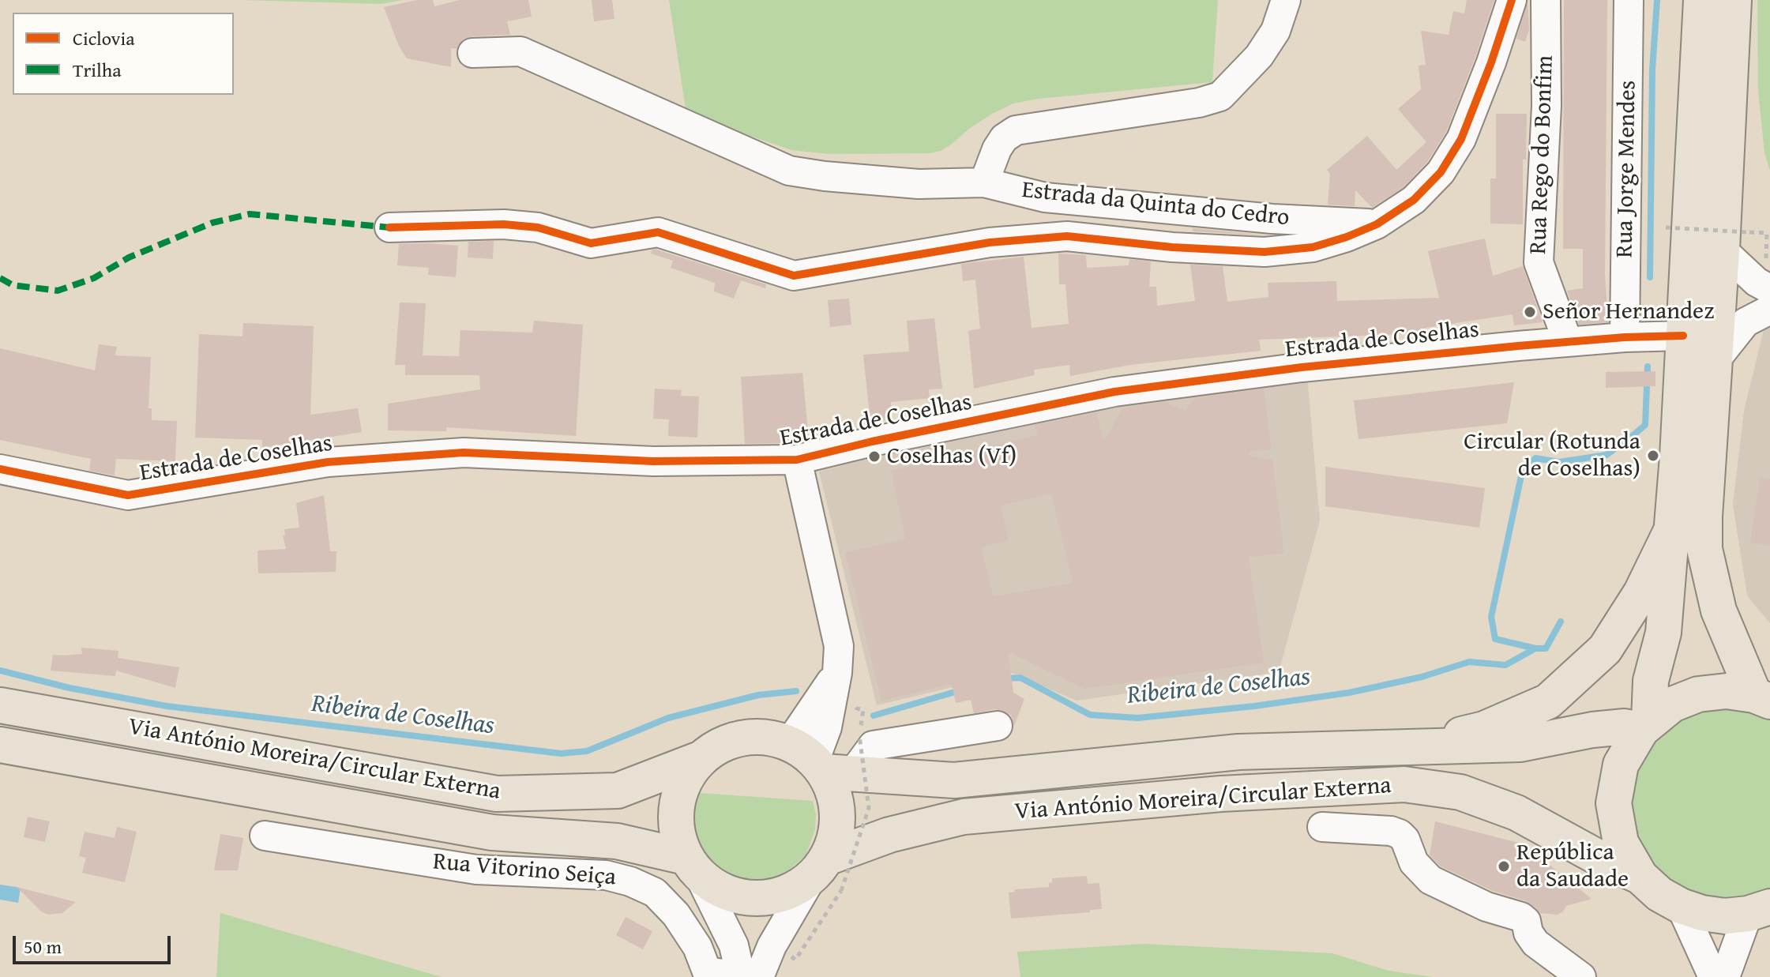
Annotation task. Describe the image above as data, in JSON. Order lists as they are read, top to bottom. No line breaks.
{"streets":{"main road":["Via António Moreira/Circular Externa"],"street":["Rua Rego do Bonfim","Rua Jorge Mendes","Estrada da Quinta do Cedro","Estrada de Coselhas","Rua Vitorino Seiça"]},"crossings":[["Rua Rego do Bonfim","Estrada de Coselhas"],["Rua Jorge Mendes","Estrada de Coselhas"]],"water":["Ribeira de Coselhas"],"places":["Señor Hernandez","Circular (Rotunda de Coselhas)","Coselhas (Vf)","República da Saudade"],"legend":["Ciclovia","Trilha"],"scale_bar":"50 m"}
